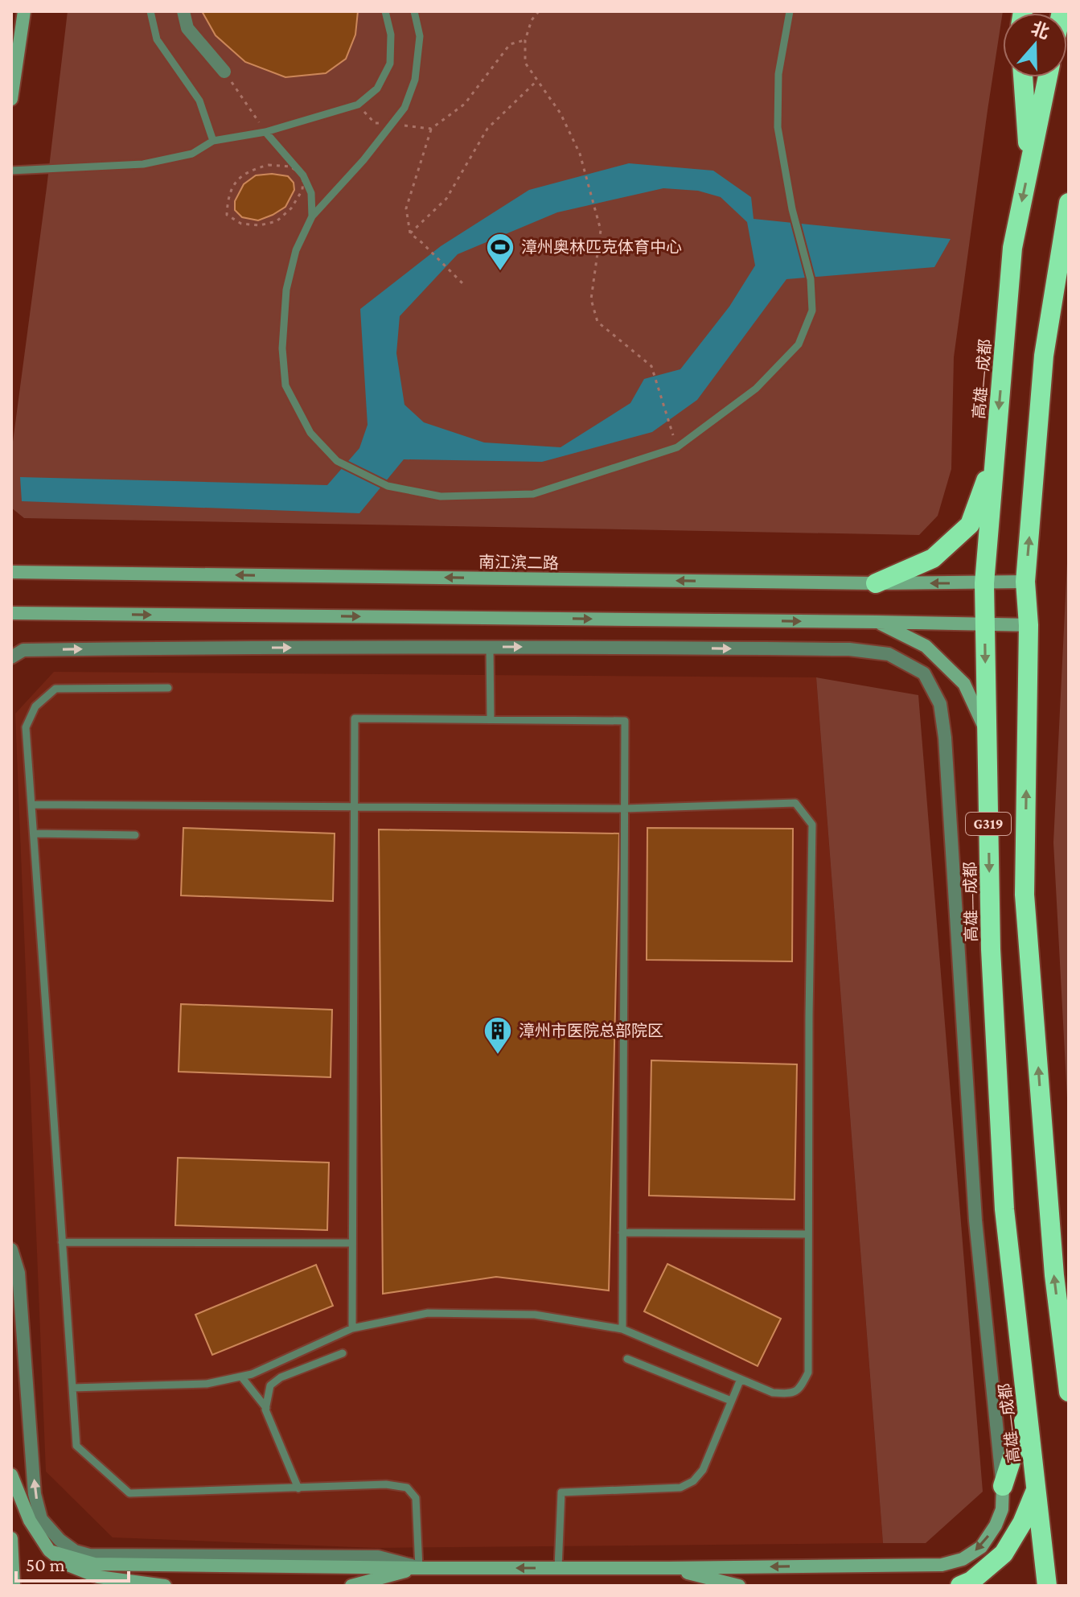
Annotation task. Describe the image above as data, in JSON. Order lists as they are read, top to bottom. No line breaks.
{"streets":{"highway":["高雄—成都","G319"],"street":["南江滨二路"]},"crossings":[["高雄—成都","南江滨二路"],["南江滨二路","G319"]],"places":{"sports":["漳州奥林匹克体育中心"],"building":["漳州市医院总部院区"]},"scale_bar":"50 m","north":"top"}
